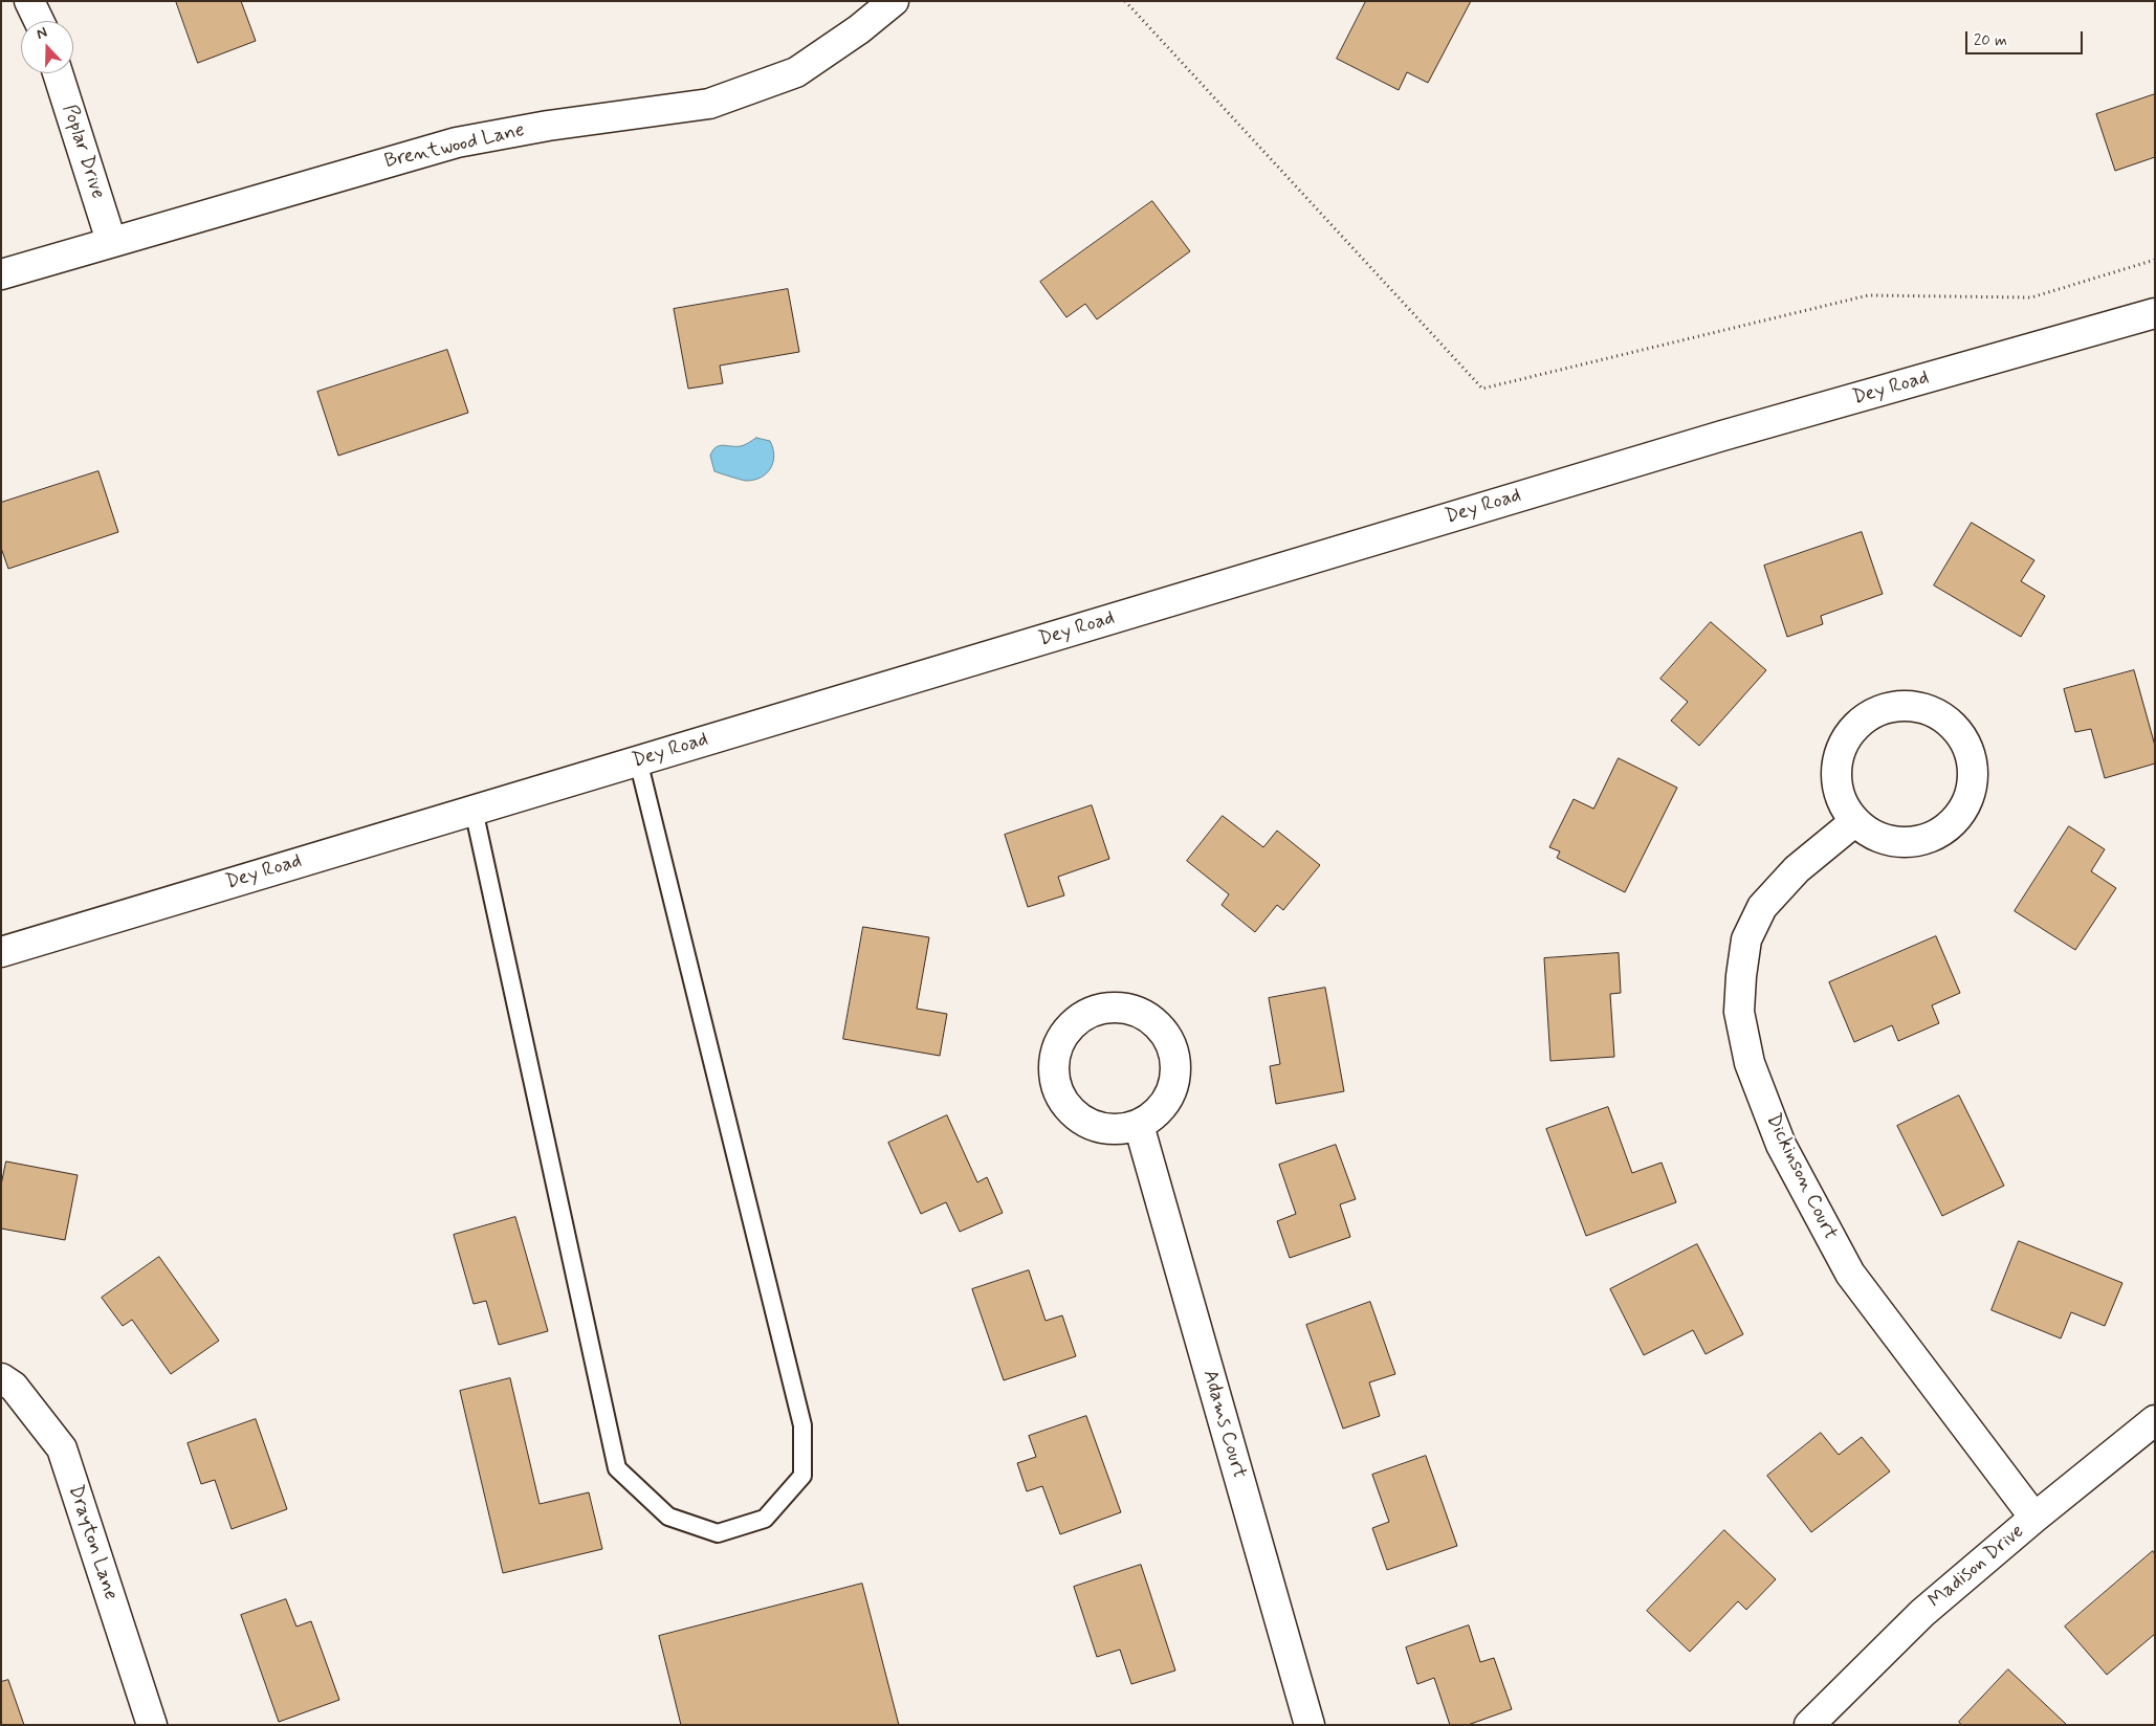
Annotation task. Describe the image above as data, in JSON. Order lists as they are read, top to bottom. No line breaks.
{"streets":{"street":["Brentwood Lane","Poplar Drive","Dey Road","Dickinson Court","Adams Court","Drayton Lane","Madison Drive"]},"crossings":[["Brentwood Lane","Poplar Drive"],["Dickinson Court","Madison Drive"]],"scale_bar":"20 m","north":"top"}
